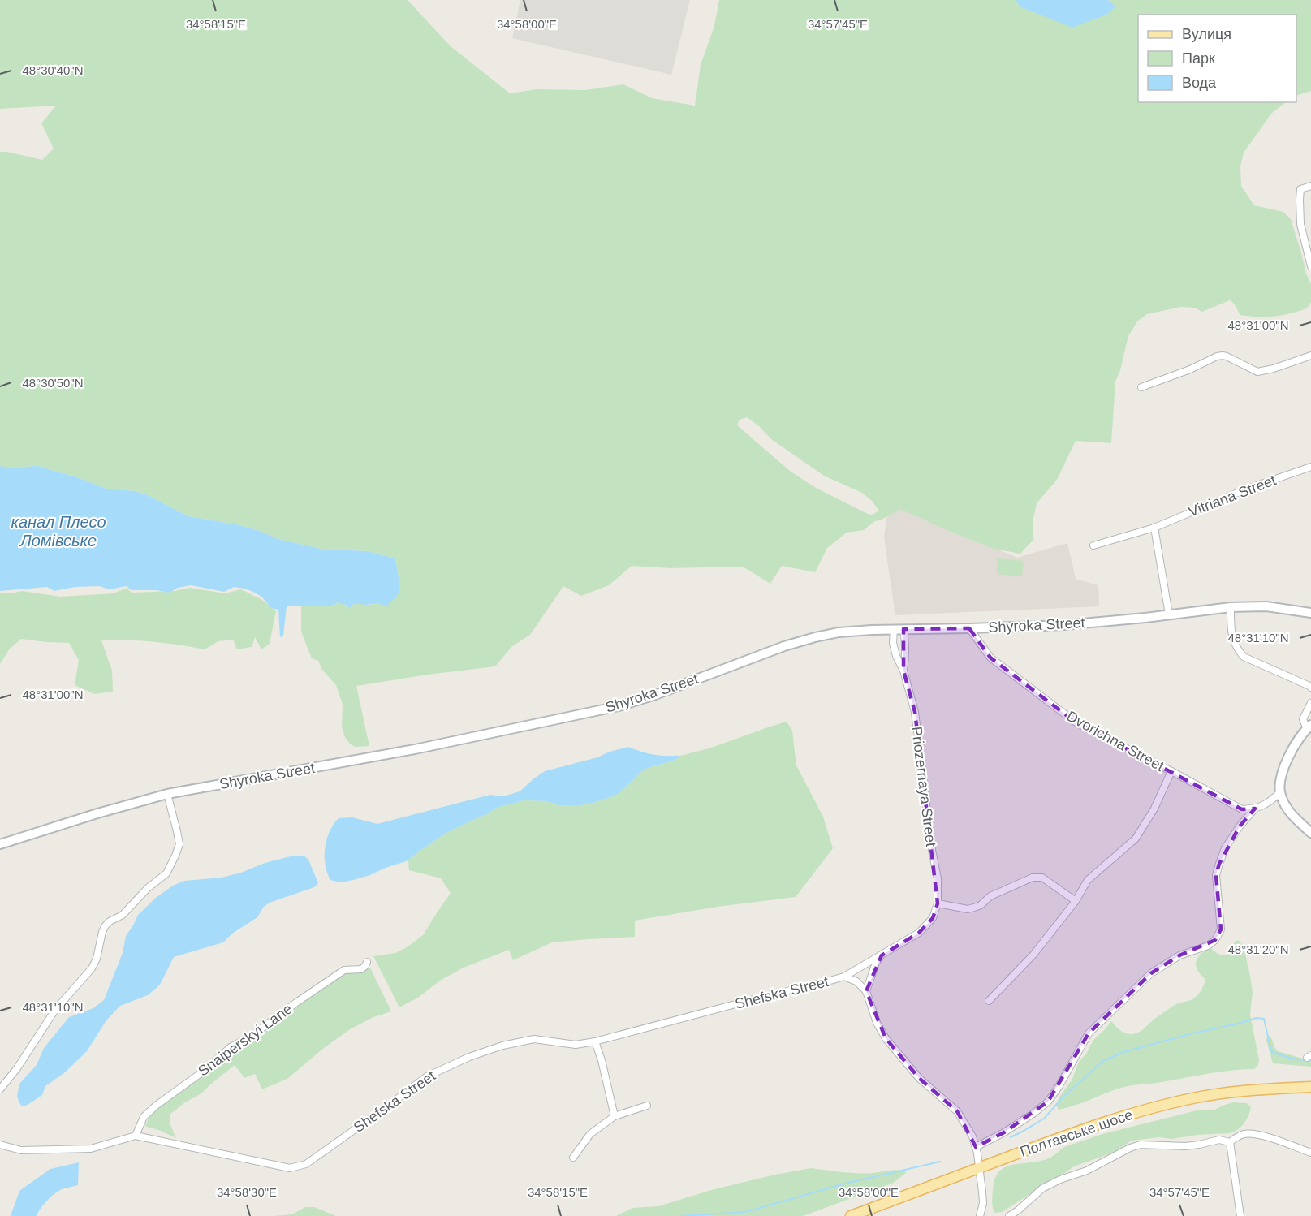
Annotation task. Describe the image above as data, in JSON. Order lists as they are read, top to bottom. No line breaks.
{"streets":{"main road":["Shyroka Street","Полтавське шосе"],"street":["Vitriana Street","Dvorichna Street","Priozernaya Street","Shefska Street","Snaiperskyi Lane"]},"crossings":[["Shyroka Street","Dvorichna Street"],["Priozernaya Street","Shefska Street"],["Shefska Street","Snaiperskyi Lane"]],"water":["канал Плесо Ломівське"],"legend":["Вулиця","Парк","Вода"],"coordinates":["34°58'15\"E","34°58'00\"E","34°57'45\"E","48°30'40\"N","48°31'00\"N","48°30'50\"N","48°31'10\"N","48°31'20\"N","34°58'30\"E"]}
